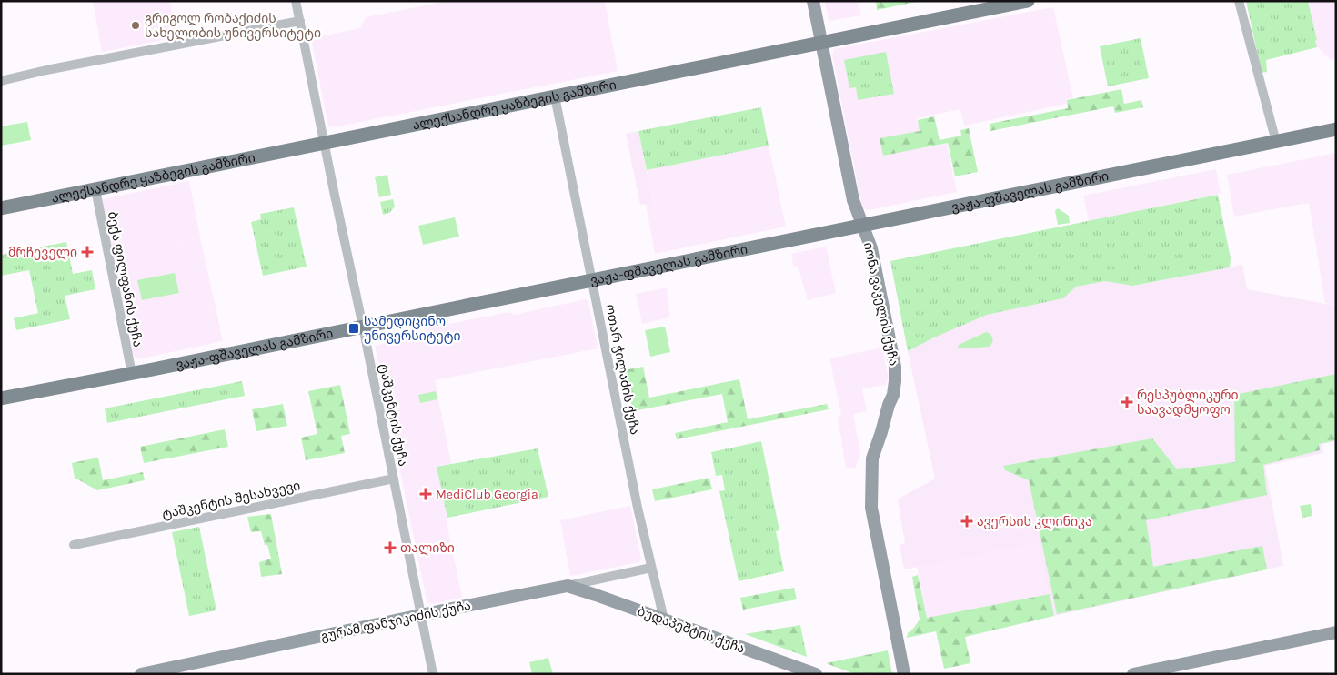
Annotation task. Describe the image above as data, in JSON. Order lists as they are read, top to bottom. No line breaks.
{"streets":{"main road":["ალექსანდრე ყაზბეგის გამზირი","ვაჟა-ფშაველას გამზირი","იონა ვაკელის ქუჩა","გურამ ფანჯიკიძის ქუჩა","ბუდაპეშტის ქუჩა"],"street":["ბექა ფილფანის ქუჩა","ოთარ ჭილაძის ქუჩა","ტაშკენტის ქუჩა","ტაშკენტის შესახვევი"]},"crossings":[["ალექსანდრე ყაზბეგის გამზირი","ბექა ფილფანის ქუჩა"],["ალექსანდრე ყაზბეგის გამზირი","იონა ვაკელის ქუჩა"],["ალექსანდრე ყაზბეგის გამზირი","ოთარ ჭილაძის ქუჩა"],["ალექსანდრე ყაზბეგის გამზირი","ტაშკენტის ქუჩა"],["ვაჟა-ფშაველას გამზირი","ბექა ფილფანის ქუჩა"],["ვაჟა-ფშაველას გამზირი","იონა ვაკელის ქუჩა"],["ვაჟა-ფშაველას გამზირი","ოთარ ჭილაძის ქუჩა"],["ვაჟა-ფშაველას გამზირი","ტაშკენტის ქუჩა"],["ოთარ ჭილაძის ქუჩა","გურამ ფანჯიკიძის ქუჩა"],["ოთარ ჭილაძის ქუჩა","ბუდაპეშტის ქუჩა"],["ტაშკენტის ქუჩა","ტაშკენტის შესახვევი"],["ტაშკენტის ქუჩა","გურამ ფანჯიკიძის ქუჩა"],["გურამ ფანჯიკიძის ქუჩა","ბუდაპეშტის ქუჩა"]],"places":{"other":["გრიგოლ რობაქიძის სახელობის უნივერსიტეტი"],"health":["მრჩეველი","რესპუბლიკური საავადმყოფო","MediClub Georgia","ავერსის კლინიკა","თალიზი"],"transit":["სამედიცინო უნივერსიტეტი"]}}
